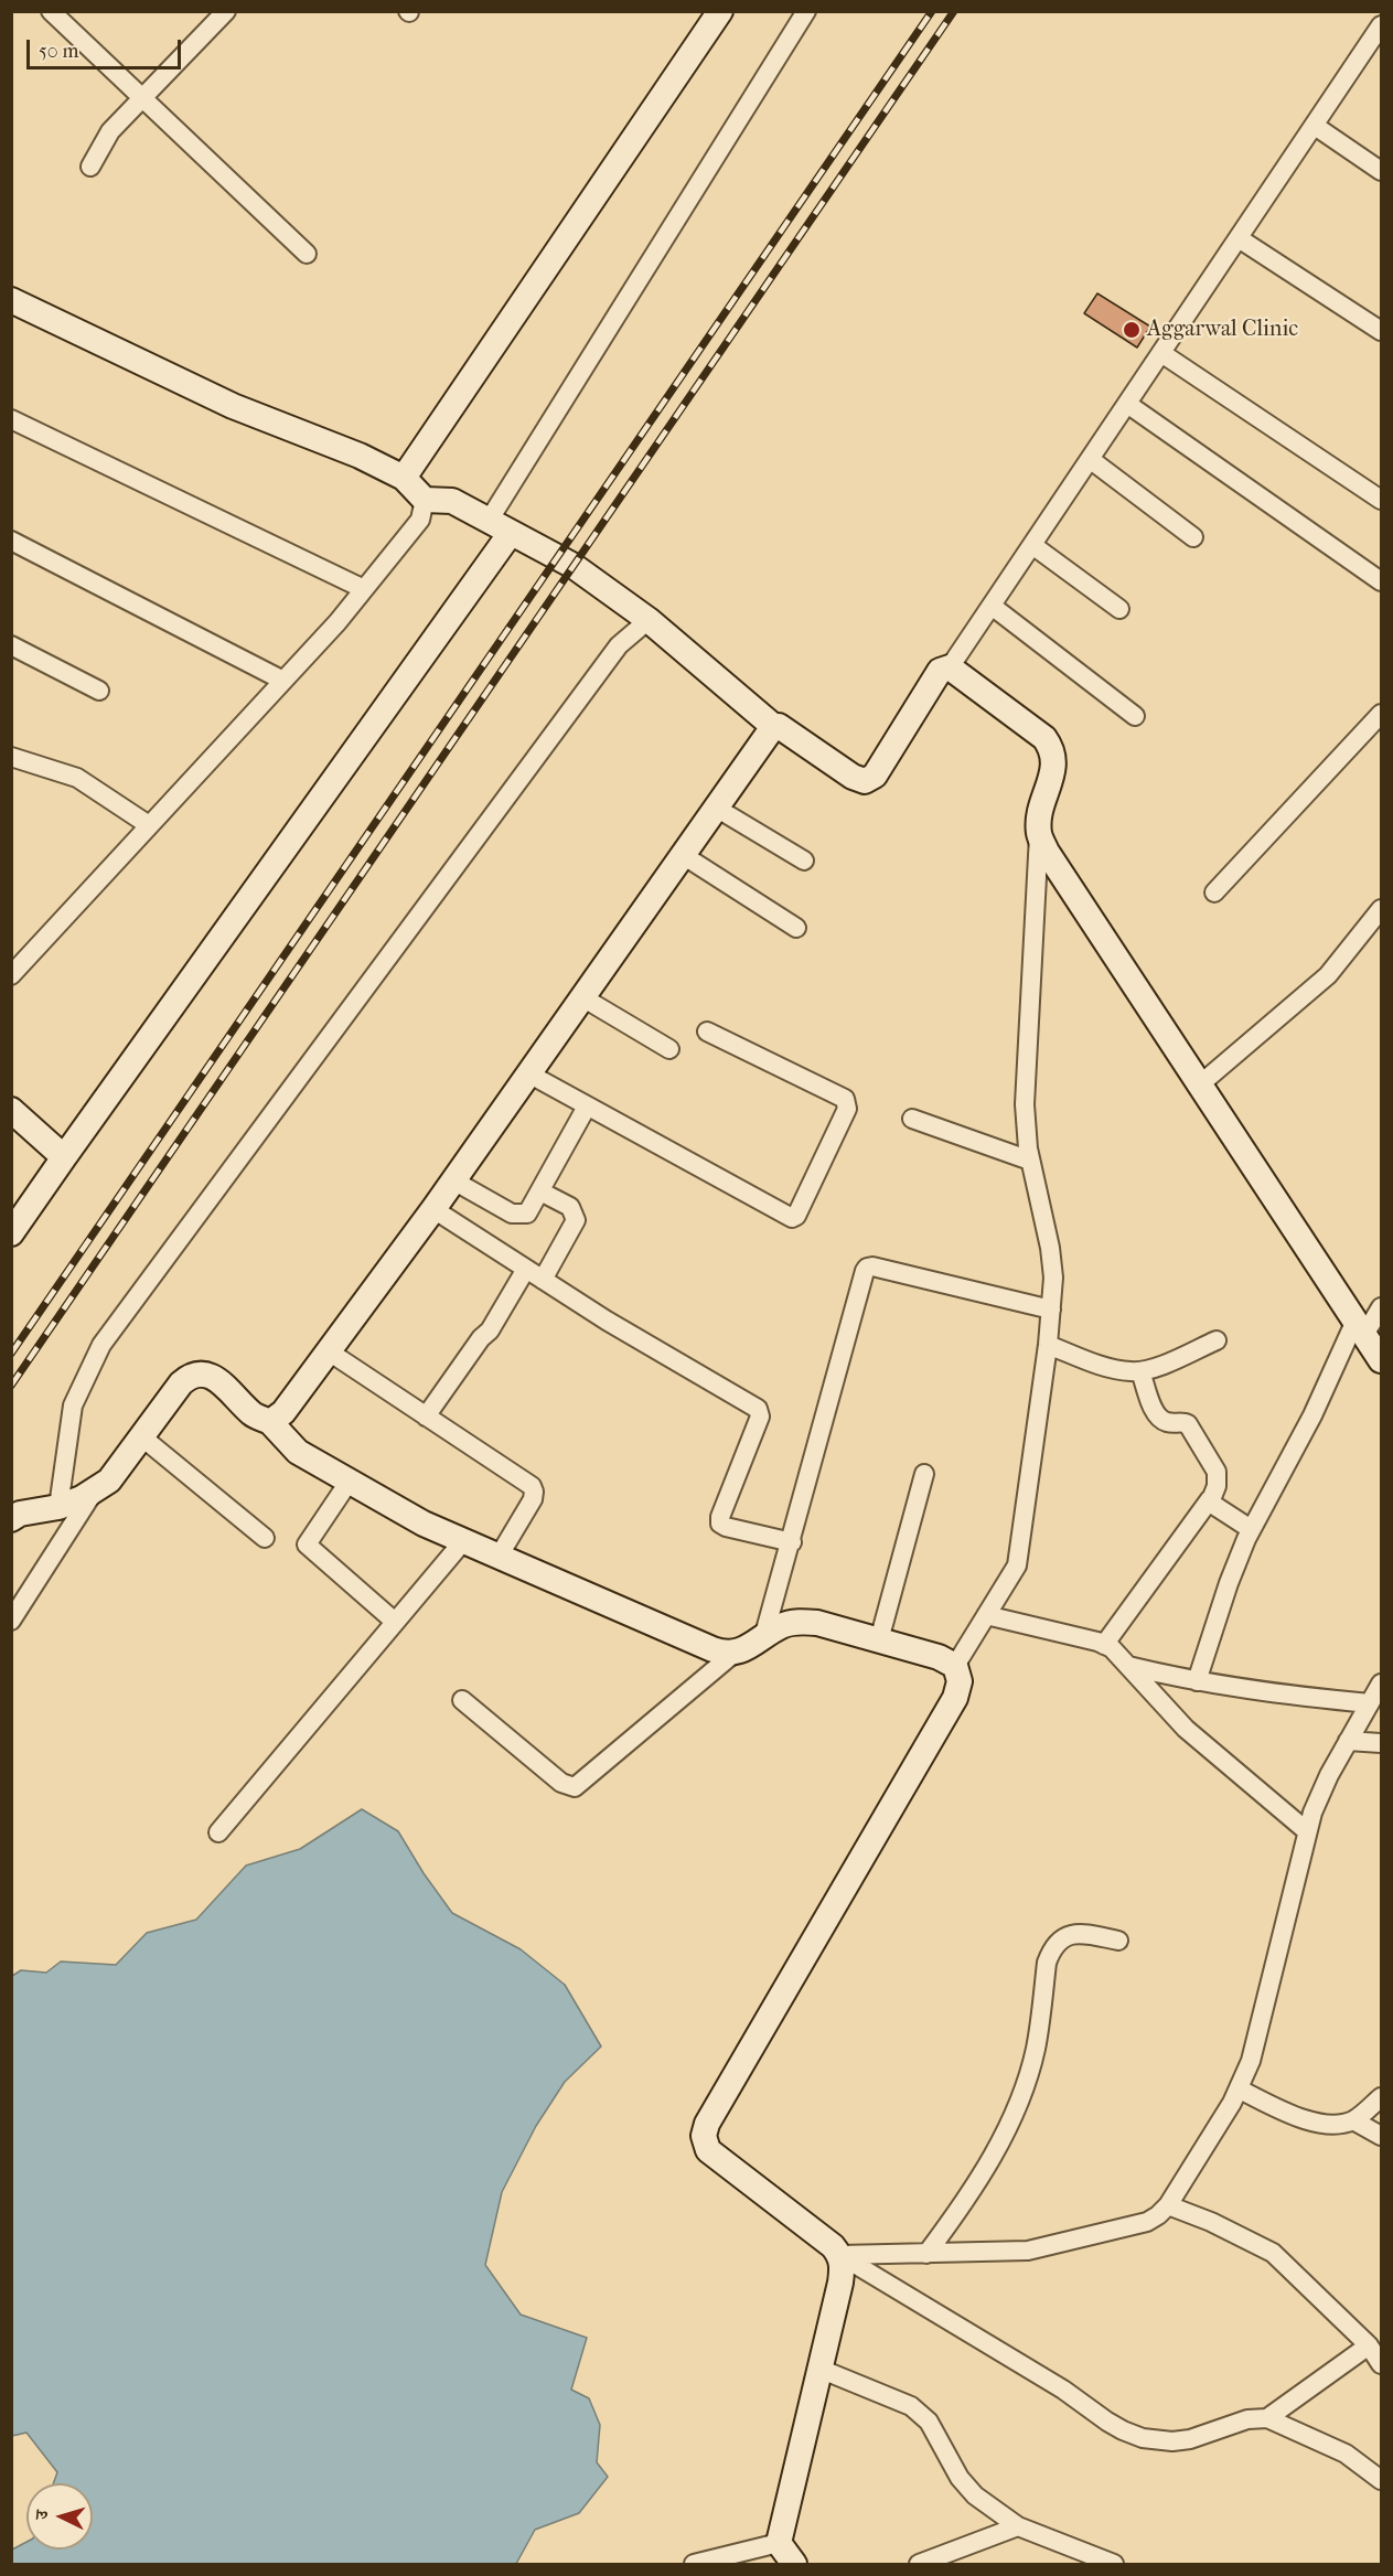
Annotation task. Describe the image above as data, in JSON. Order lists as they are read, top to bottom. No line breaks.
{"places":["Aggarwal Clinic"],"scale_bar":"50 m","north":"left"}
